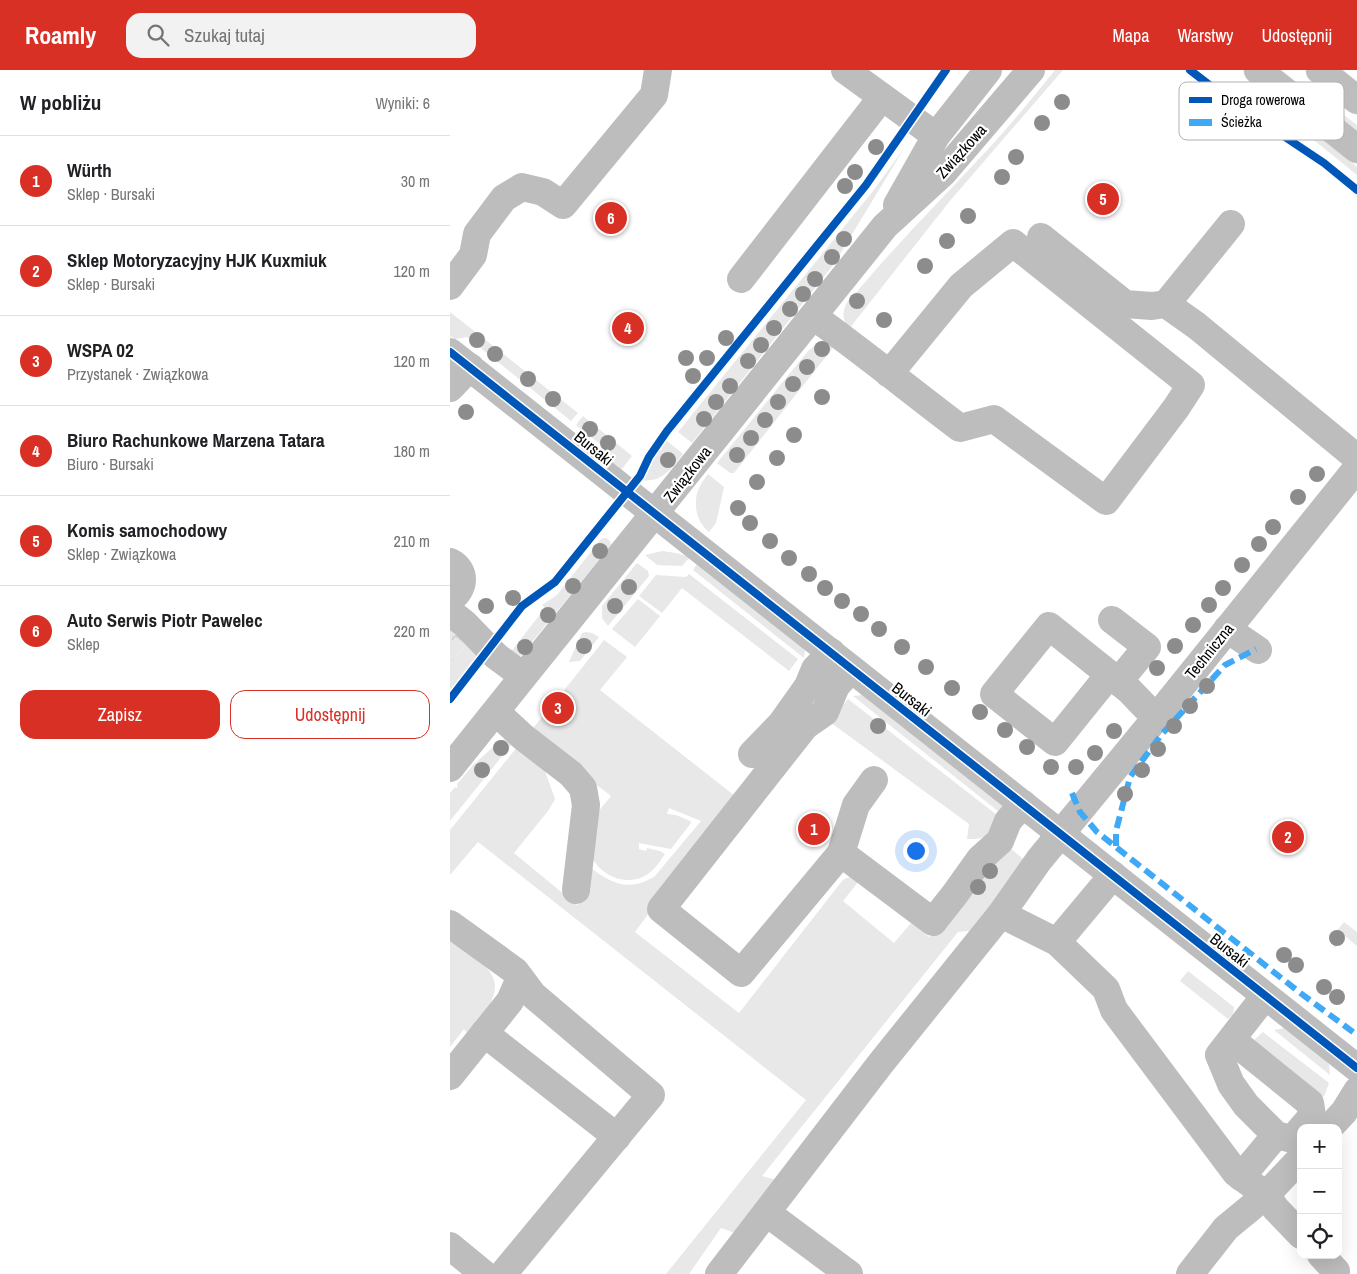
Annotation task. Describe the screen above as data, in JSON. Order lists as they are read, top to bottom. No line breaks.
{"streets":{"street":["Związkowa","Bursaki","Techniczna"]},"crossings":[["Związkowa","Bursaki"],["Bursaki","Techniczna"]],"legend":["Droga rowerowa","Ścieżka"],"page":{"header":"Roamly","search":"Szukaj tutaj","nav":["Mapa","Warstwy","Udostępnij"],"heading":["W pobliżu","Wyniki: 6"],"list":[{"mark":"1","name":"Würth","note":"Sklep · Bursaki","value":"30 m"},{"mark":"2","name":"Sklep Motoryzacyjny HJK Kuxmiuk","note":"Sklep · Bursaki","value":"120 m"},{"mark":"3","name":"WSPA 02","note":"Przystanek · Związkowa","value":"120 m"},{"mark":"4","name":"Biuro Rachunkowe Marzena Tatara","note":"Biuro · Bursaki","value":"180 m"},{"mark":"5","name":"Komis samochodowy","note":"Sklep · Związkowa","value":"210 m"},{"mark":"6","name":"Auto Serwis Piotr Pawelec","note":"Sklep","value":"220 m"}],"pins":["5","6","4","3","1","2"],"buttons":["Zapisz","Udostępnij"],"map_buttons":["+","−"]}}
